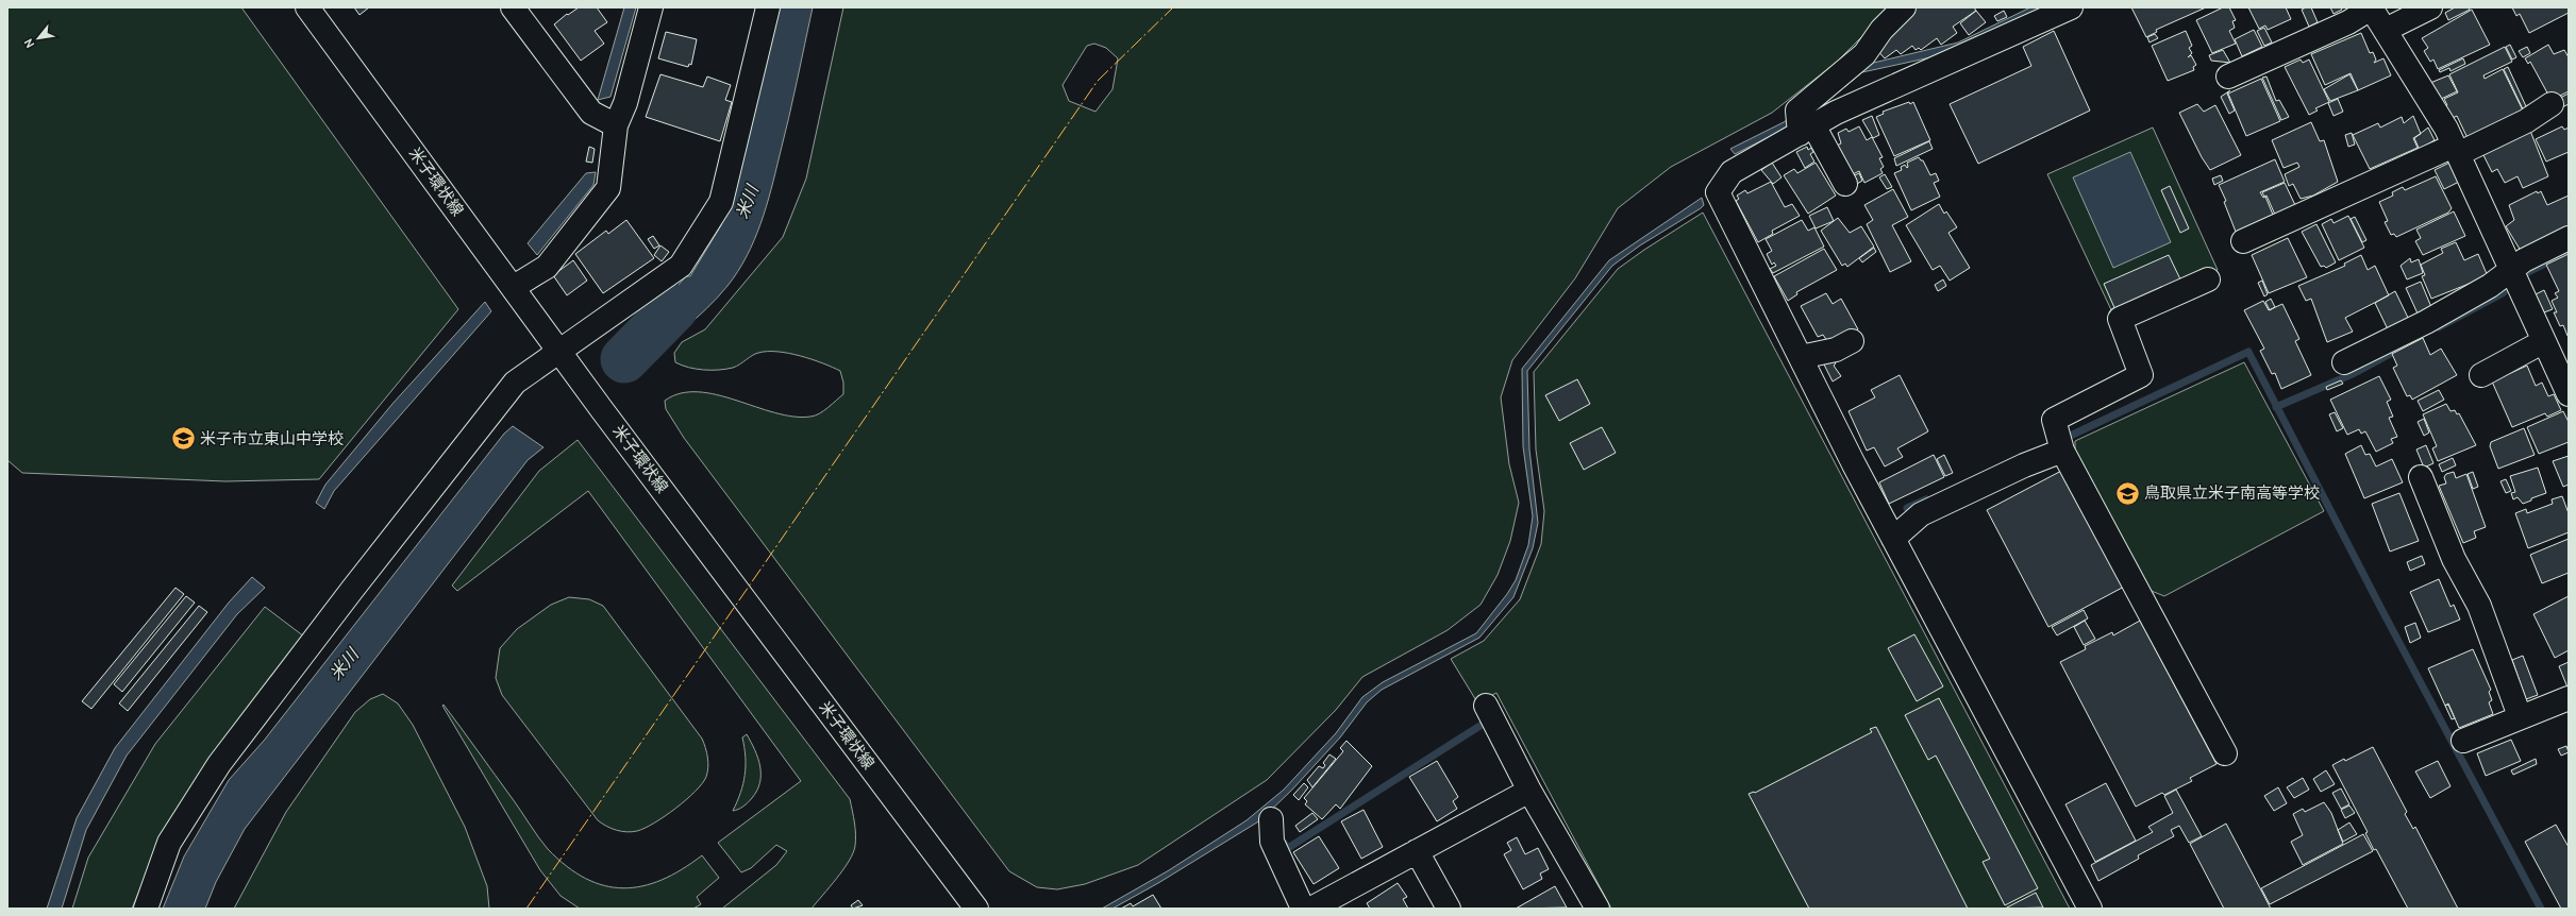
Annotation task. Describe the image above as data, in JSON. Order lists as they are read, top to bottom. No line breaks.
{"streets":{"street":["米子環状線"]},"water":["米川"],"places":{"school or university":["米子市立東山中学校","鳥取県立米子南高等学校"]},"north":"bottom left"}
